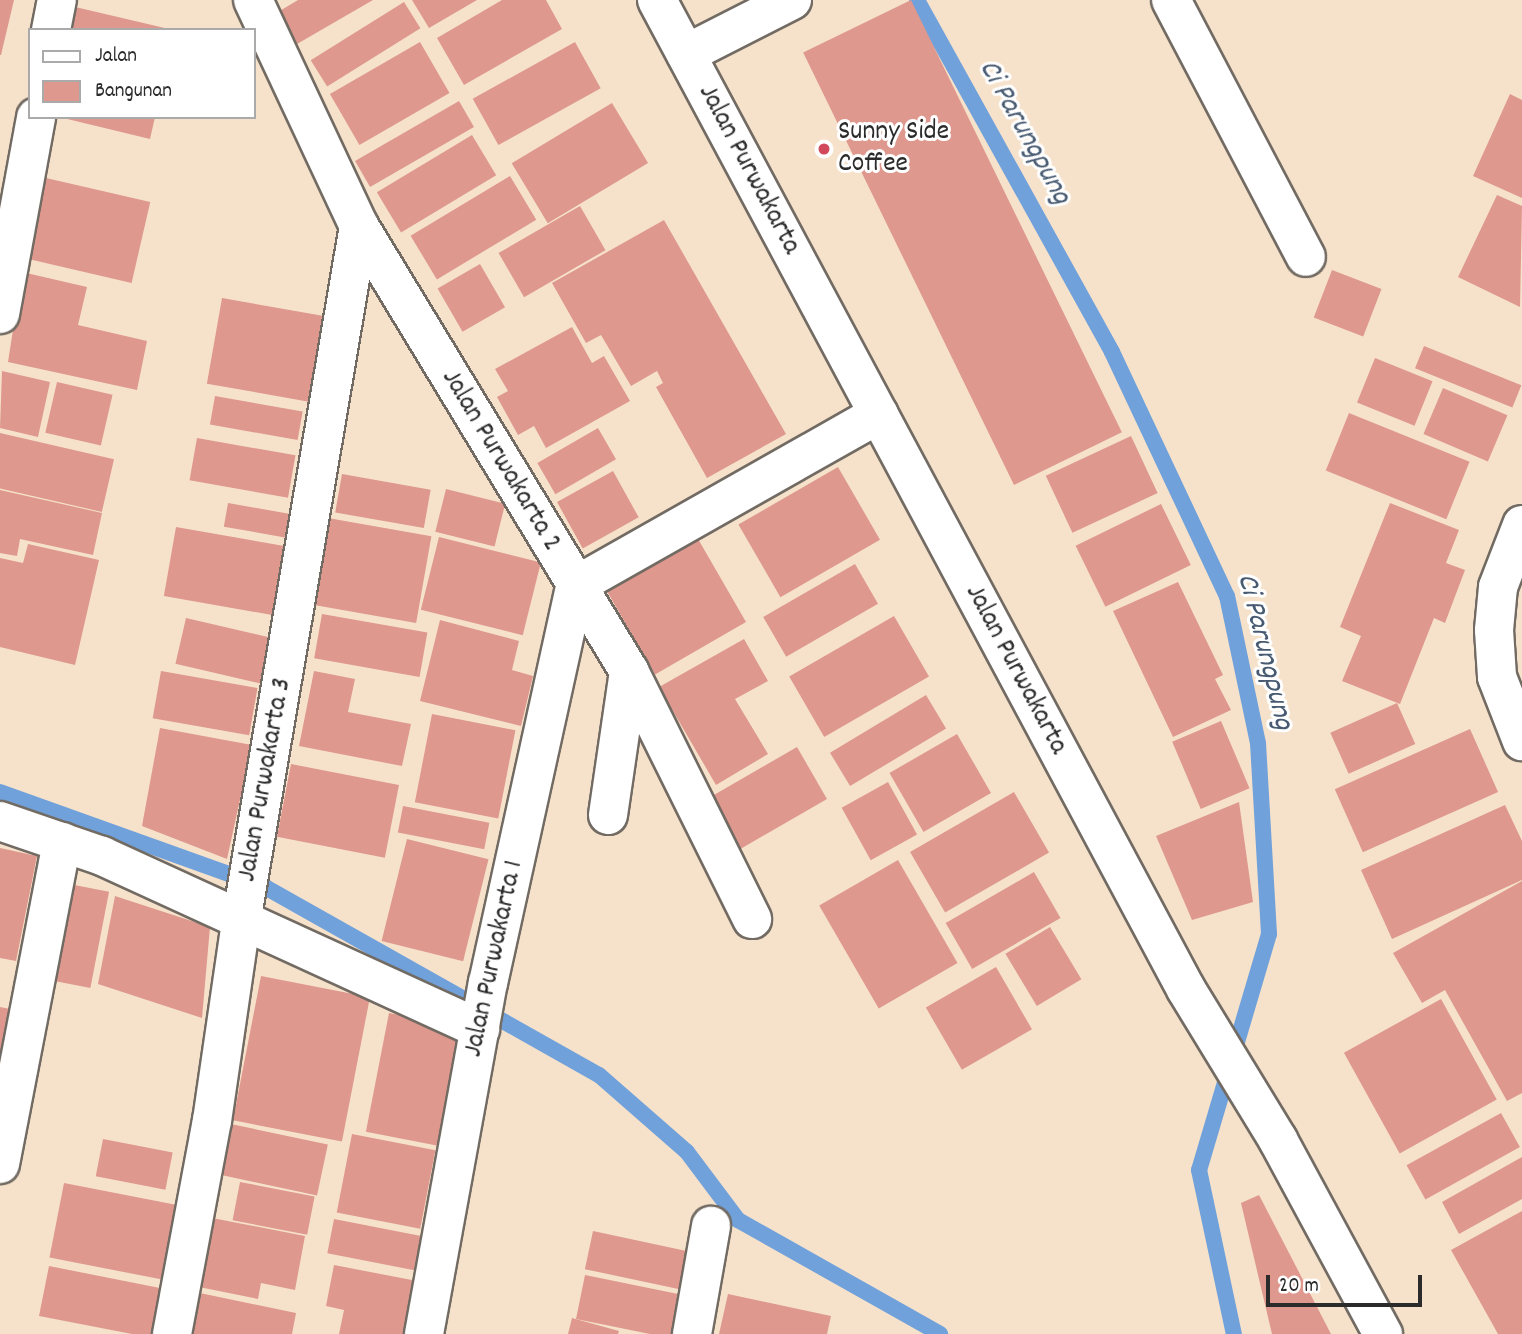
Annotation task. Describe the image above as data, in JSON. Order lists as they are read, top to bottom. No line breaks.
{"streets":{"street":["Jalan Purwakarta","Jalan Purwakarta 2","Jalan Purwakarta 3","Jalan Purwakarta 1"]},"crossings":[["Jalan Purwakarta 2","Jalan Purwakarta 3"],["Jalan Purwakarta 2","Jalan Purwakarta 1"]],"water":["Ci Parungpung"],"places":["Sunny Side Coffee"],"legend":["Jalan","Bangunan"],"scale_bar":"20 m"}
